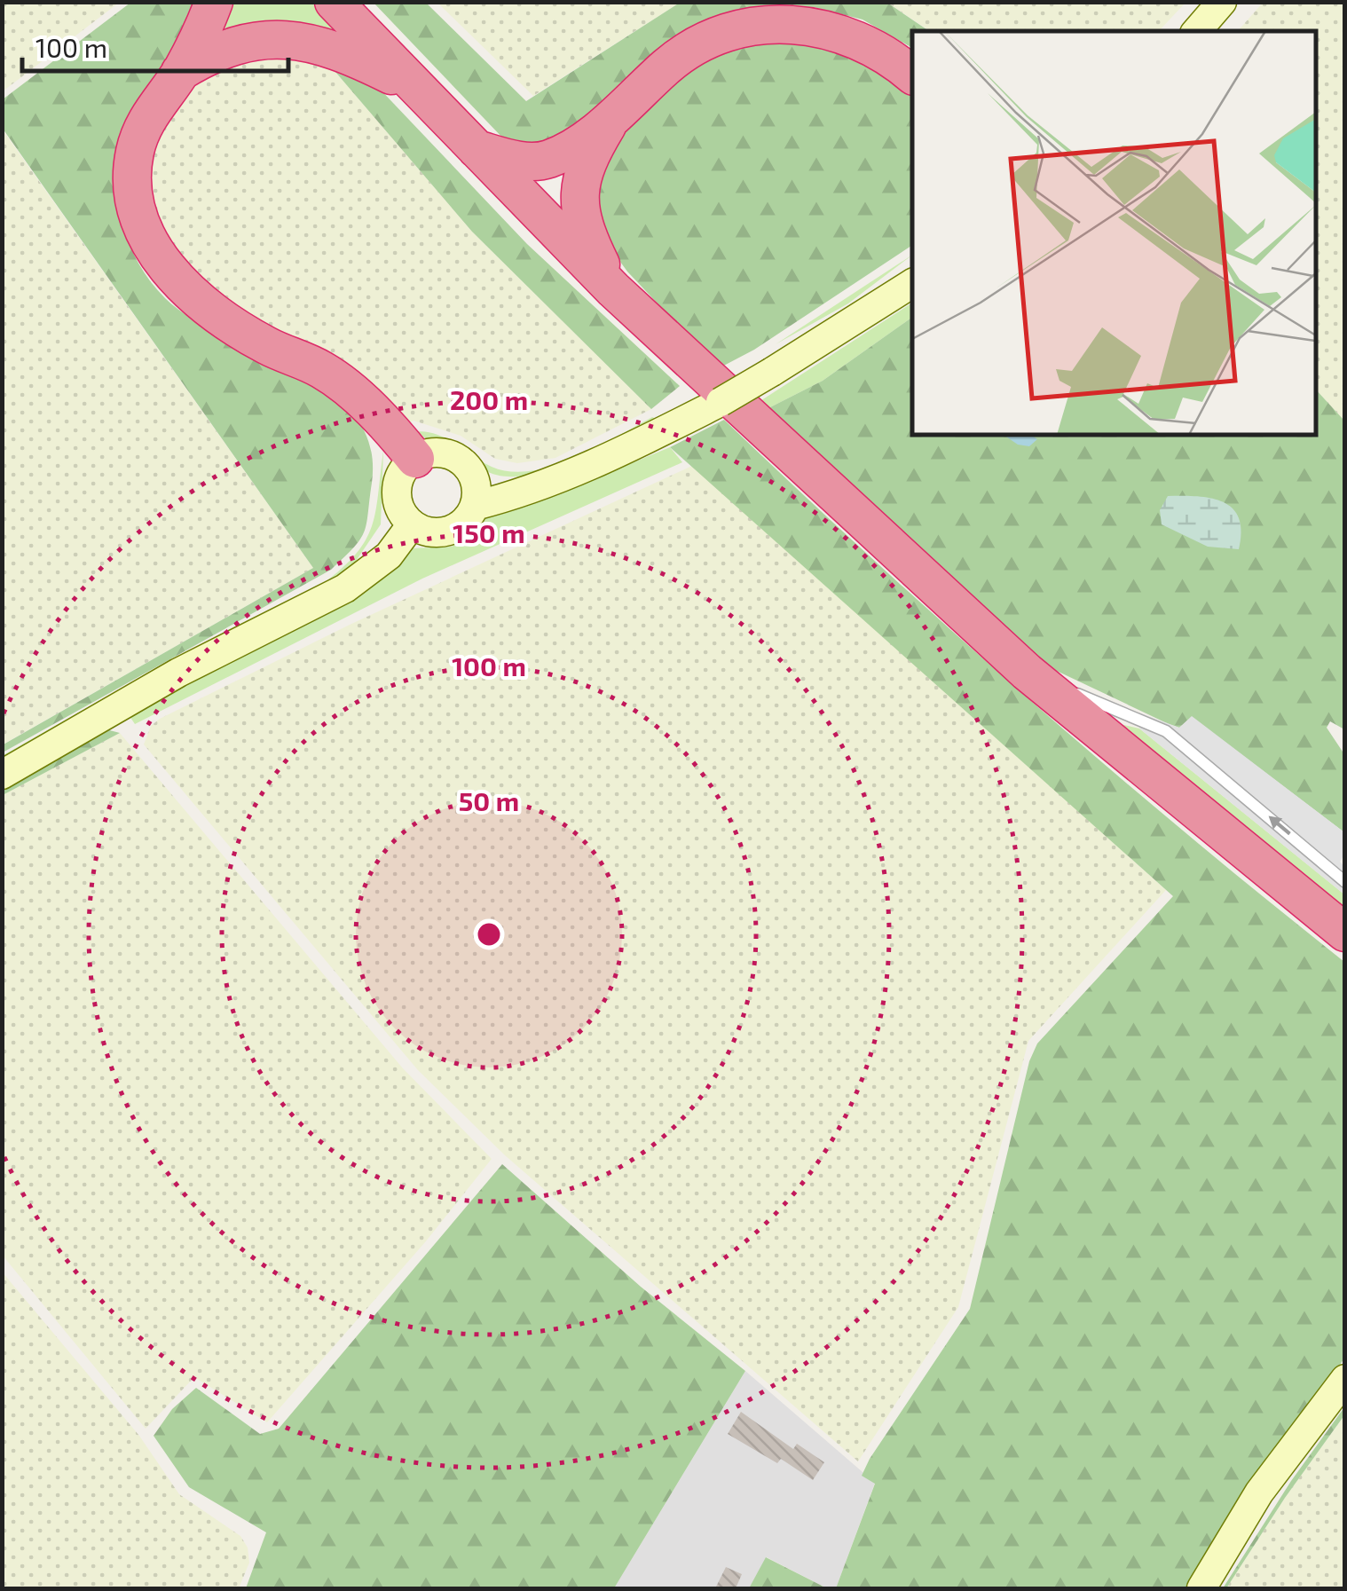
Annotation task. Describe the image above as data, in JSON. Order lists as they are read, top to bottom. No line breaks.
{"scale_bar":"100 m","rings":["200 m","150 m","100 m","50 m"]}
